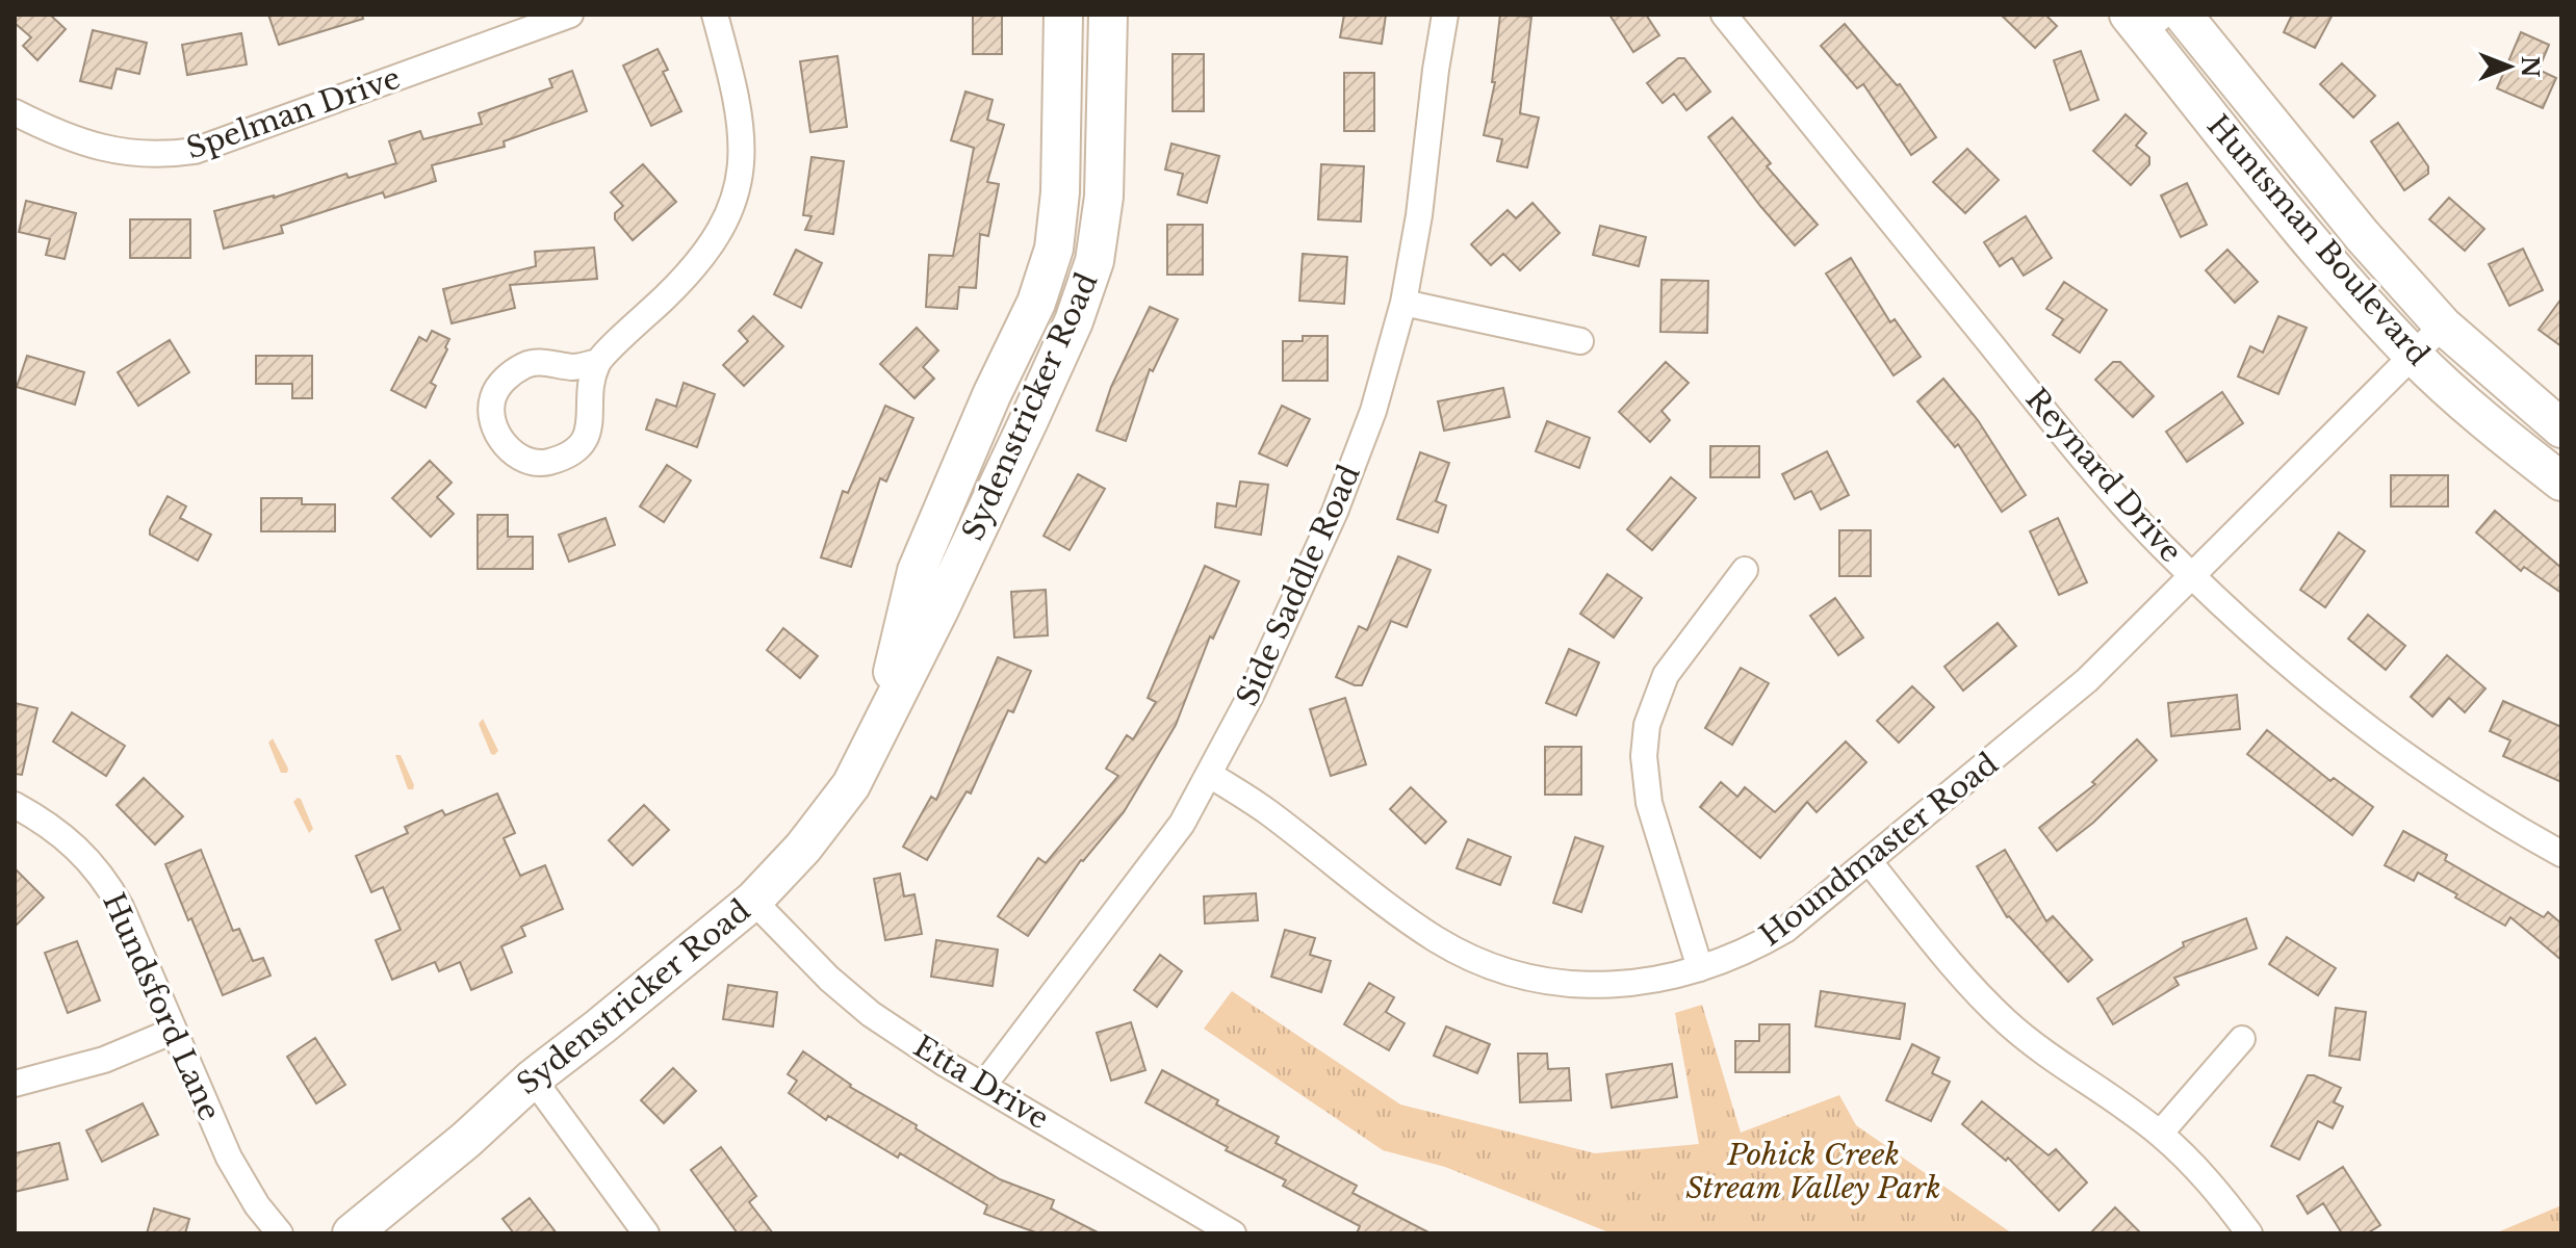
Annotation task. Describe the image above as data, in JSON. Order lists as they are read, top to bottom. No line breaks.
{"streets":{"main road":["Huntsman Boulevard","Sydenstricker Road"],"street":["Spelman Drive","Reynard Drive","Side Saddle Road","Houndmaster Road","Hundsford Lane","Etta Drive"]},"crossings":[["Huntsman Boulevard","Houndmaster Road"],["Sydenstricker Road","Etta Drive"],["Reynard Drive","Houndmaster Road"],["Side Saddle Road","Houndmaster Road"],["Side Saddle Road","Etta Drive"]],"parks":["Pohick Creek Stream Valley Park"],"north":"right"}
